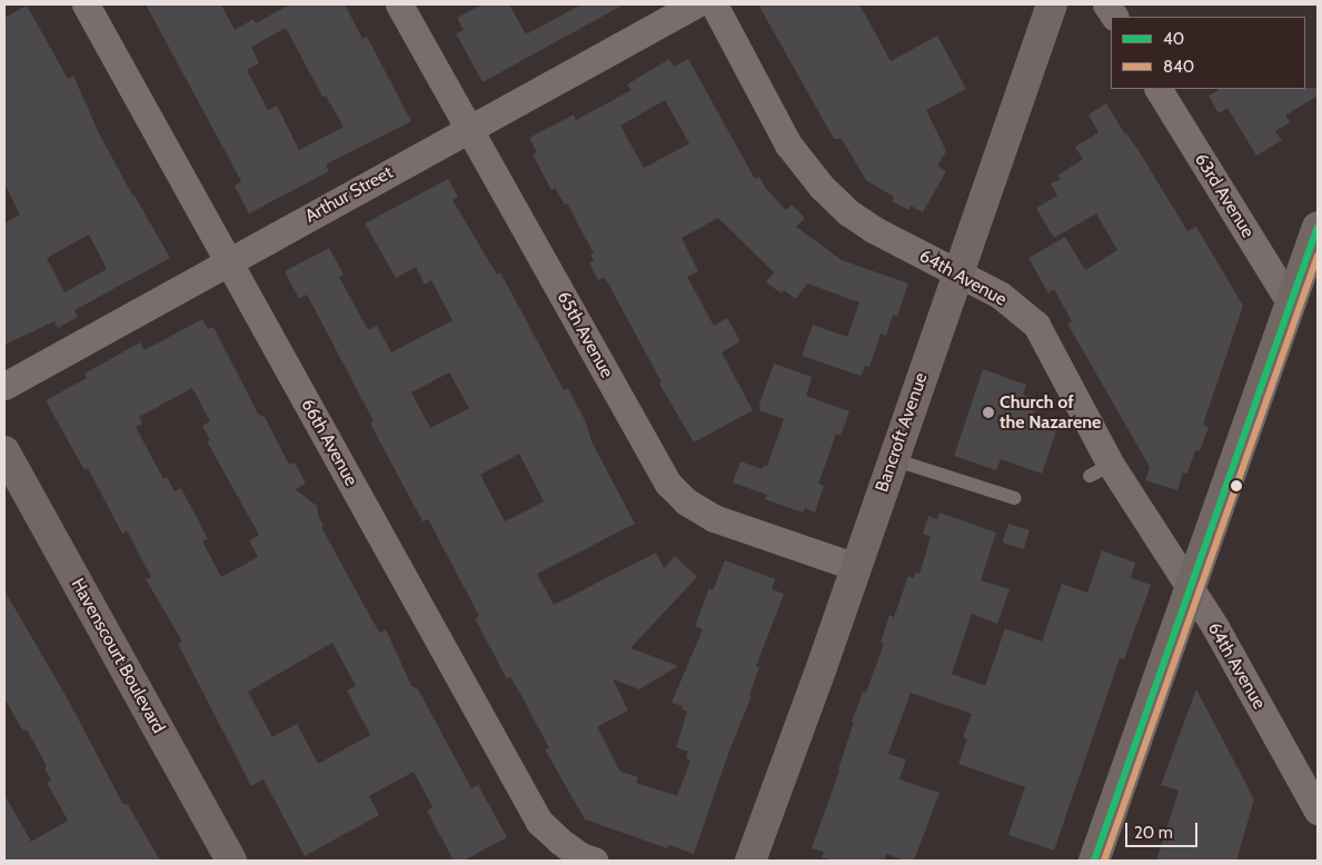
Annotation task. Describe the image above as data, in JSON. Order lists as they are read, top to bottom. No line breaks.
{"streets":{"street":["Arthur Street","63rd Avenue","64th Avenue","65th Avenue","Bancroft Avenue","66th Avenue","Havenscourt Boulevard"]},"crossings":[["Arthur Street","65th Avenue"],["Arthur Street","66th Avenue"],["64th Avenue","Bancroft Avenue"],["65th Avenue","Bancroft Avenue"]],"places":["Church of the Nazarene"],"lines":["transit line 40","transit line 840"],"legend":["40","840"],"scale_bar":"20 m"}
